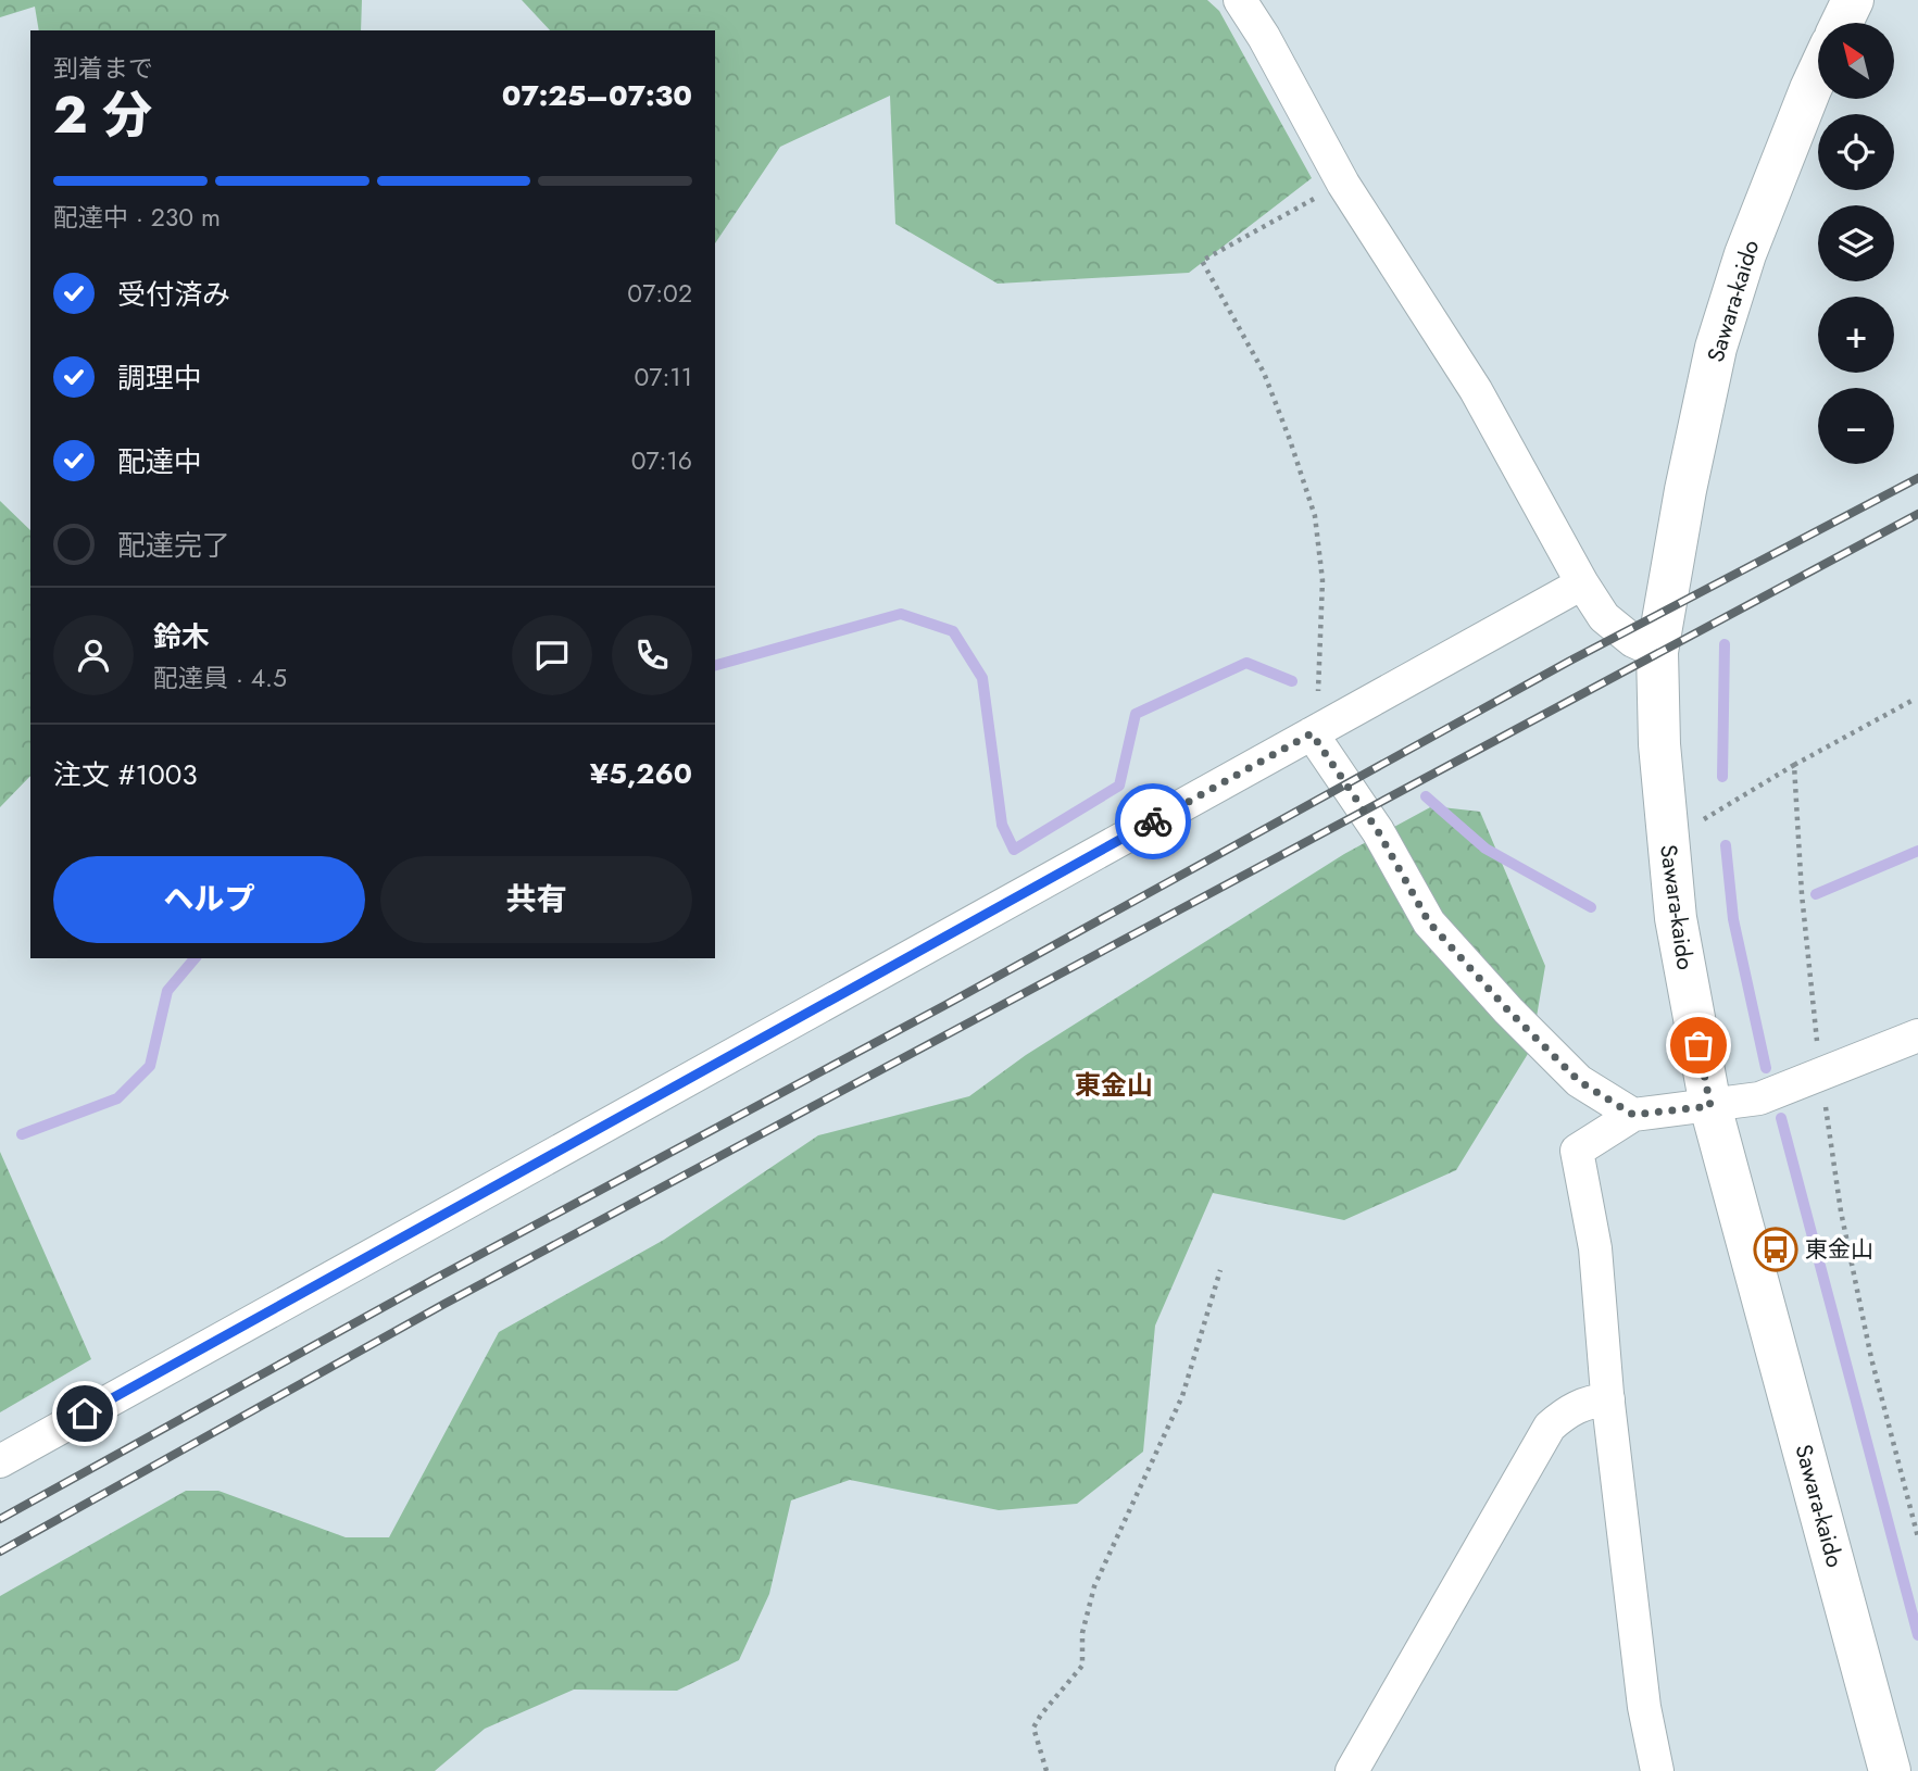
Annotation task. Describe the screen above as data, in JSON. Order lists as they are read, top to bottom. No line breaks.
{"streets":{"highway":["Sawara-kaido"]},"districts":["東金山"],"places":{"bus stop":["東金山"]},"north":"top left","page":{"map_buttons":["+","−"],"heading":["2 分","到着まで","07:25–07:30"],"panel":["鈴木","配達員 · 4.5","注文 #1003","¥5,260"],"bar":"配達中 · 230 m","list":[["受付済み","07:02"],["調理中","07:11"],["配達中","07:16"],"配達完了"],"buttons":["ヘルプ","共有"]}}
